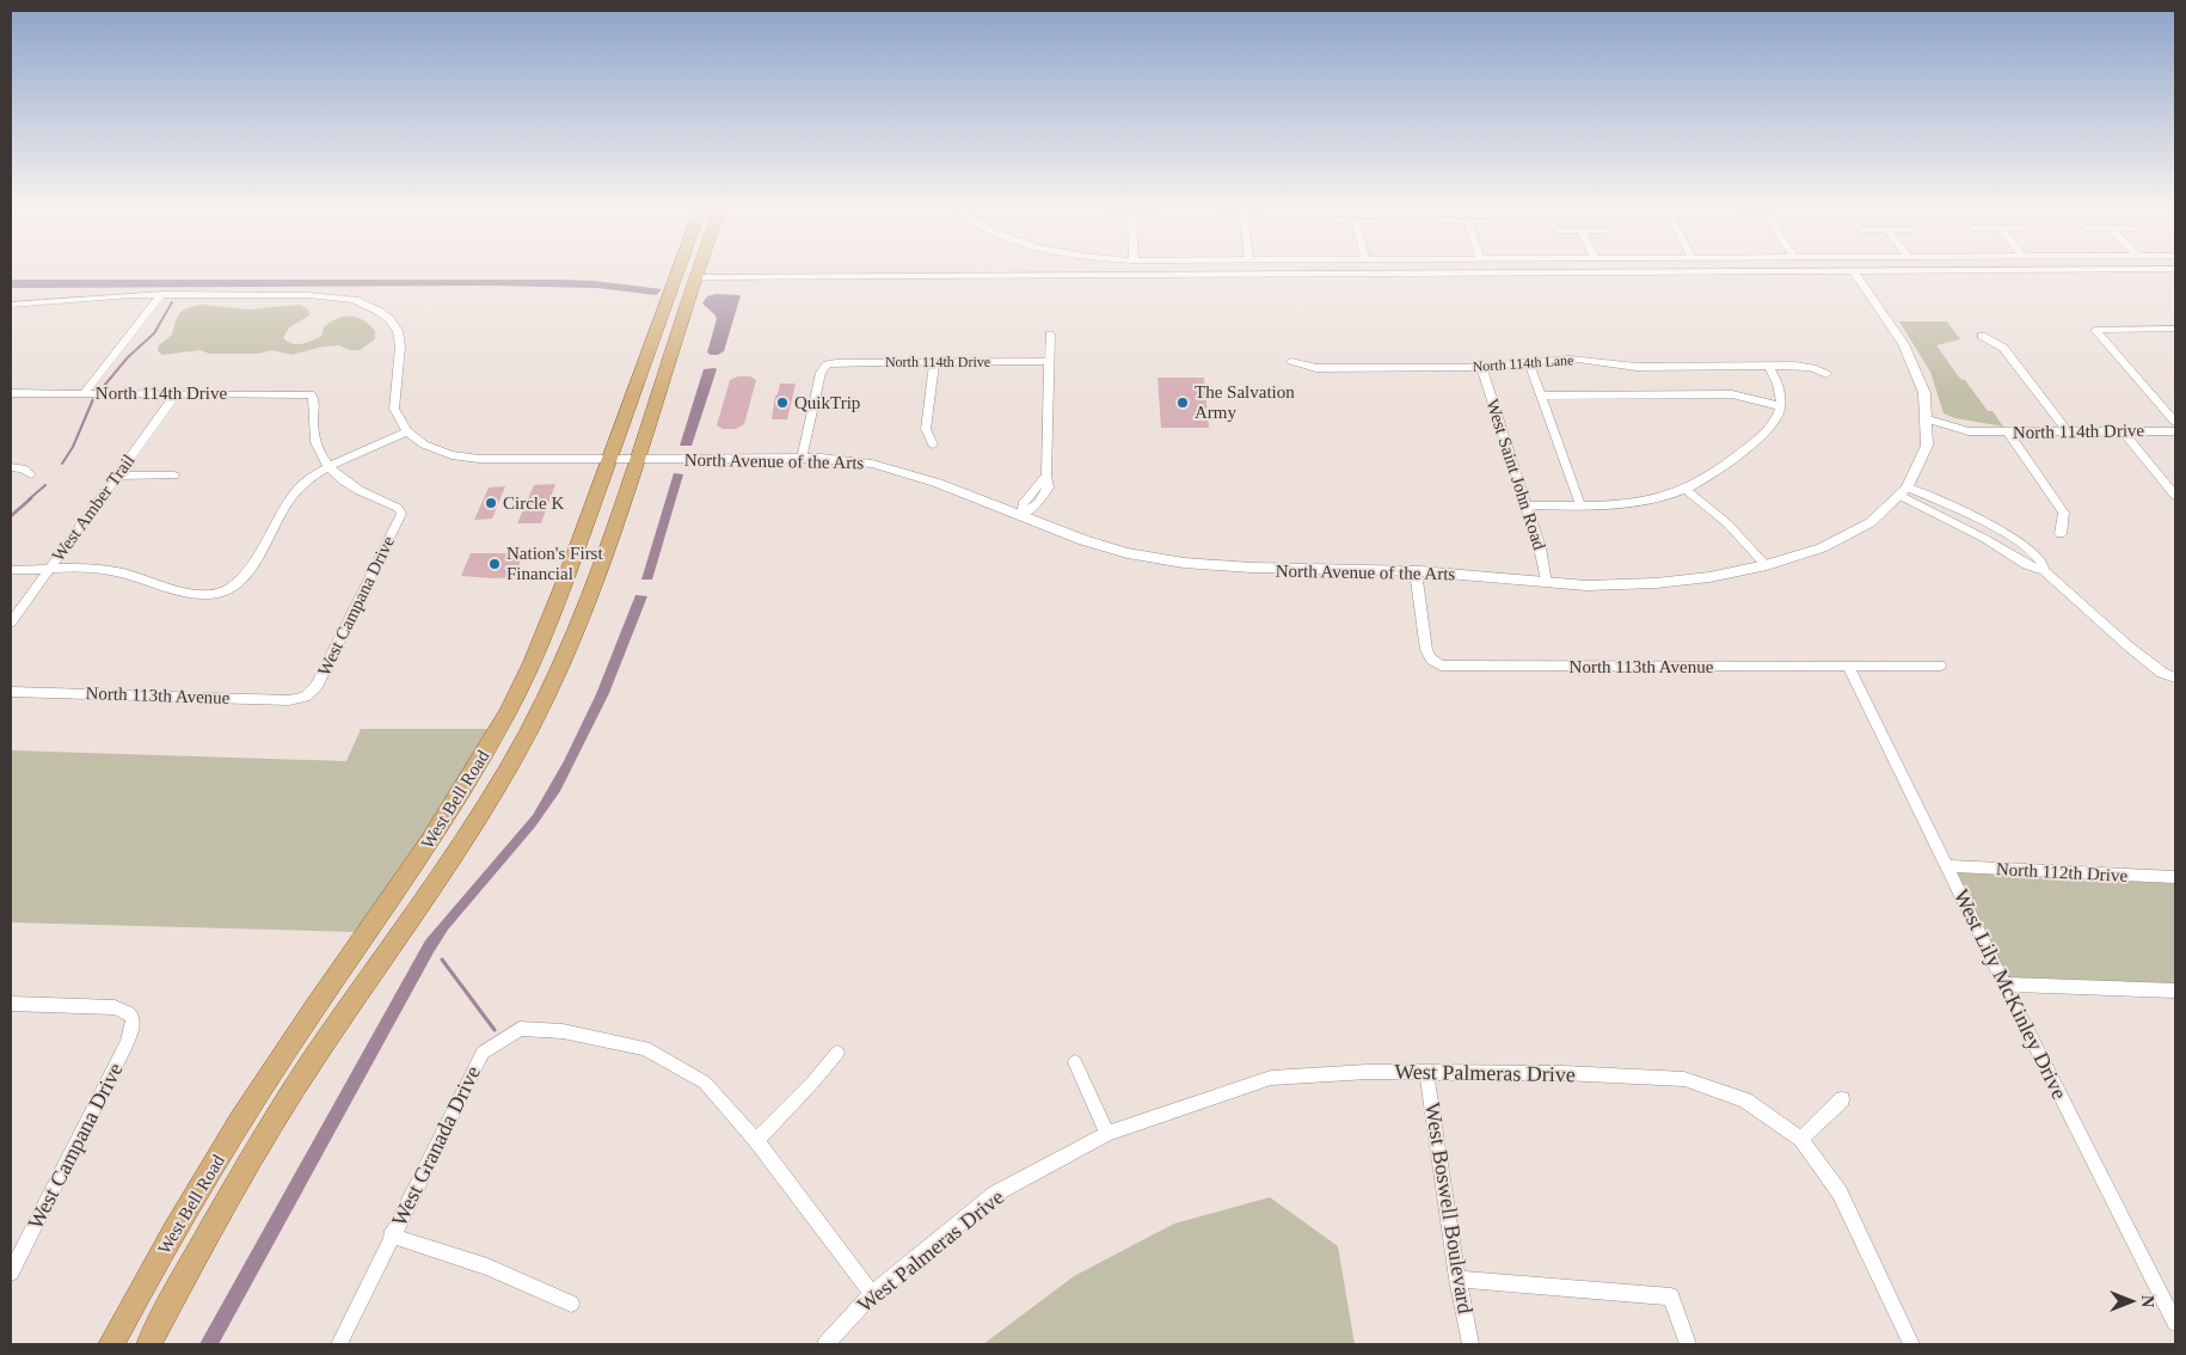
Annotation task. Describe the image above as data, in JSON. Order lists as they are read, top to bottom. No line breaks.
{"streets":{"main road":["West Bell Road"],"street":["North 114th Drive","North 114th Lane","North Avenue of the Arts","West Saint John Road","West Amber Trail","West Campana Drive","North 113th Avenue","North 112th Drive","West Lily McKinley Drive","West Palmeras Drive","West Granada Drive","West Boswell Boulevard"]},"crossings":[["North 114th Drive","North Avenue of the Arts"],["North 114th Drive","West Amber Trail"],["North 114th Drive","West Campana Drive"],["North 114th Lane","West Saint John Road"],["North Avenue of the Arts","West Saint John Road"],["North Avenue of the Arts","North 113th Avenue"],["North Avenue of the Arts","West Bell Road"],["West Campana Drive","North 113th Avenue"],["North 113th Avenue","West Lily McKinley Drive"],["North 112th Drive","West Lily McKinley Drive"],["West Palmeras Drive","West Granada Drive"],["West Palmeras Drive","West Boswell Boulevard"]],"places":["QuikTrip","The Salvation Army","Circle K","Nation's First Financial"],"north":"right"}
